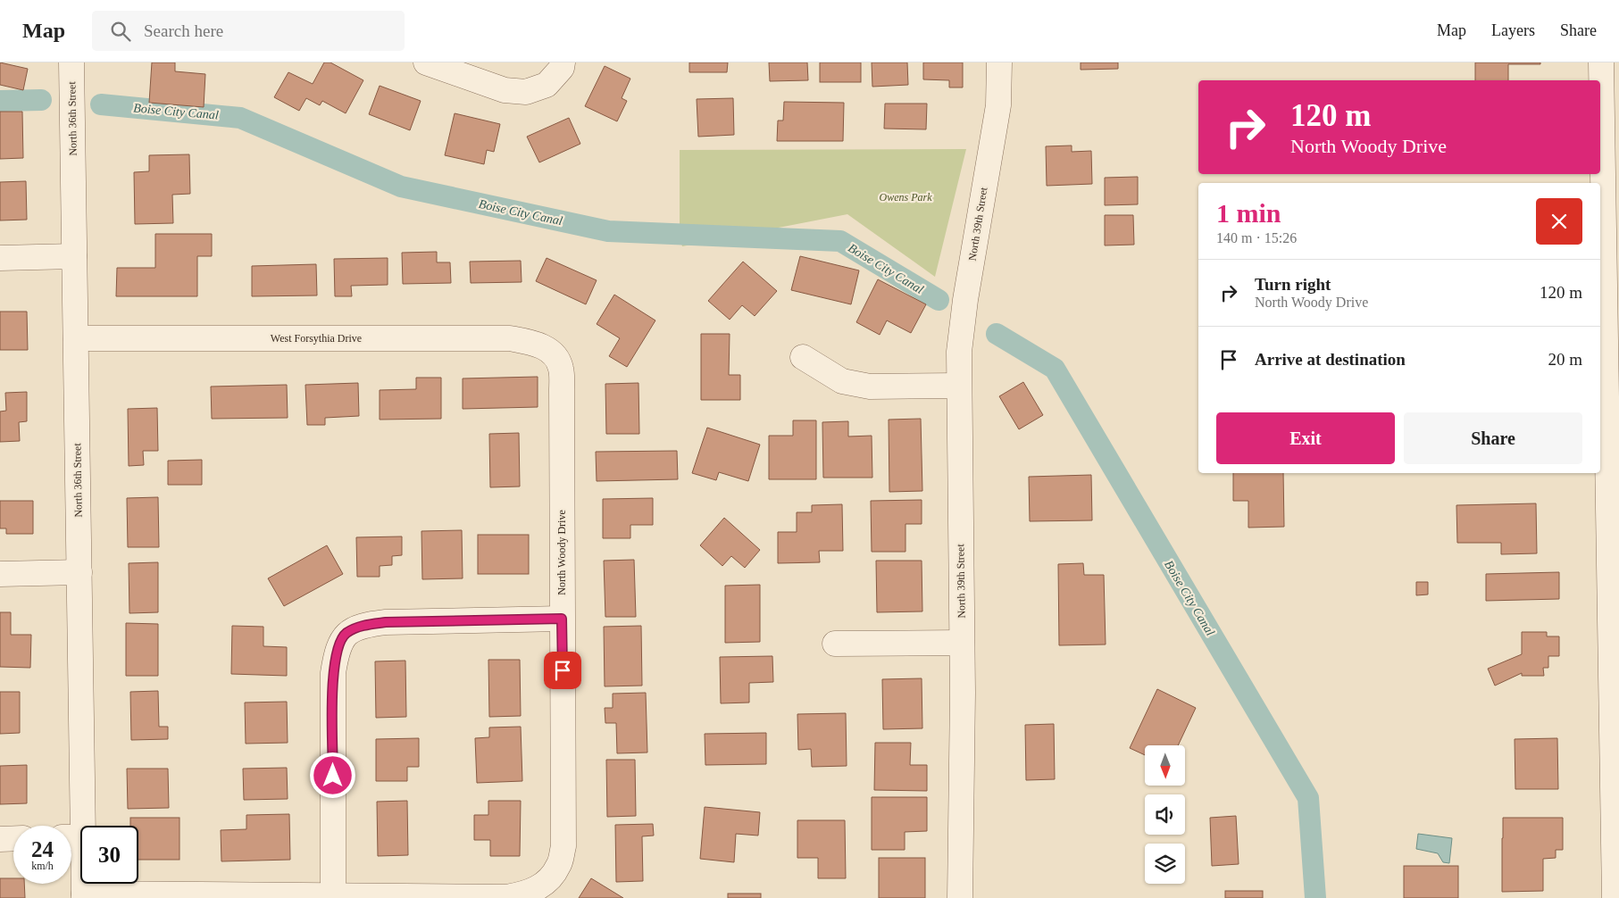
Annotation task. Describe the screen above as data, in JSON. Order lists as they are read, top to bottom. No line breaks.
{"streets":{"street":["North 36th Street","North 39th Street","West Forsythia Drive","North Woody Drive"]},"crossings":[["North 36th Street","West Forsythia Drive"],["West Forsythia Drive","North Woody Drive"]],"water":["Boise City Canal"],"parks":["Owens Park"],"north":"bottom","page":{"header":"Map","search":"Search here","nav":["Map","Layers","Share"],"turn":["120 m","North Woody Drive"],"heading":["1 min","140 m · 15:26"],"list":[{"name":"Turn right","note":"North Woody Drive","value":"120 m"},{"name":"Arrive at destination","value":"20 m"}],"buttons":["Exit","Share"],"speed":"24 km/h","limit":"30"}}
